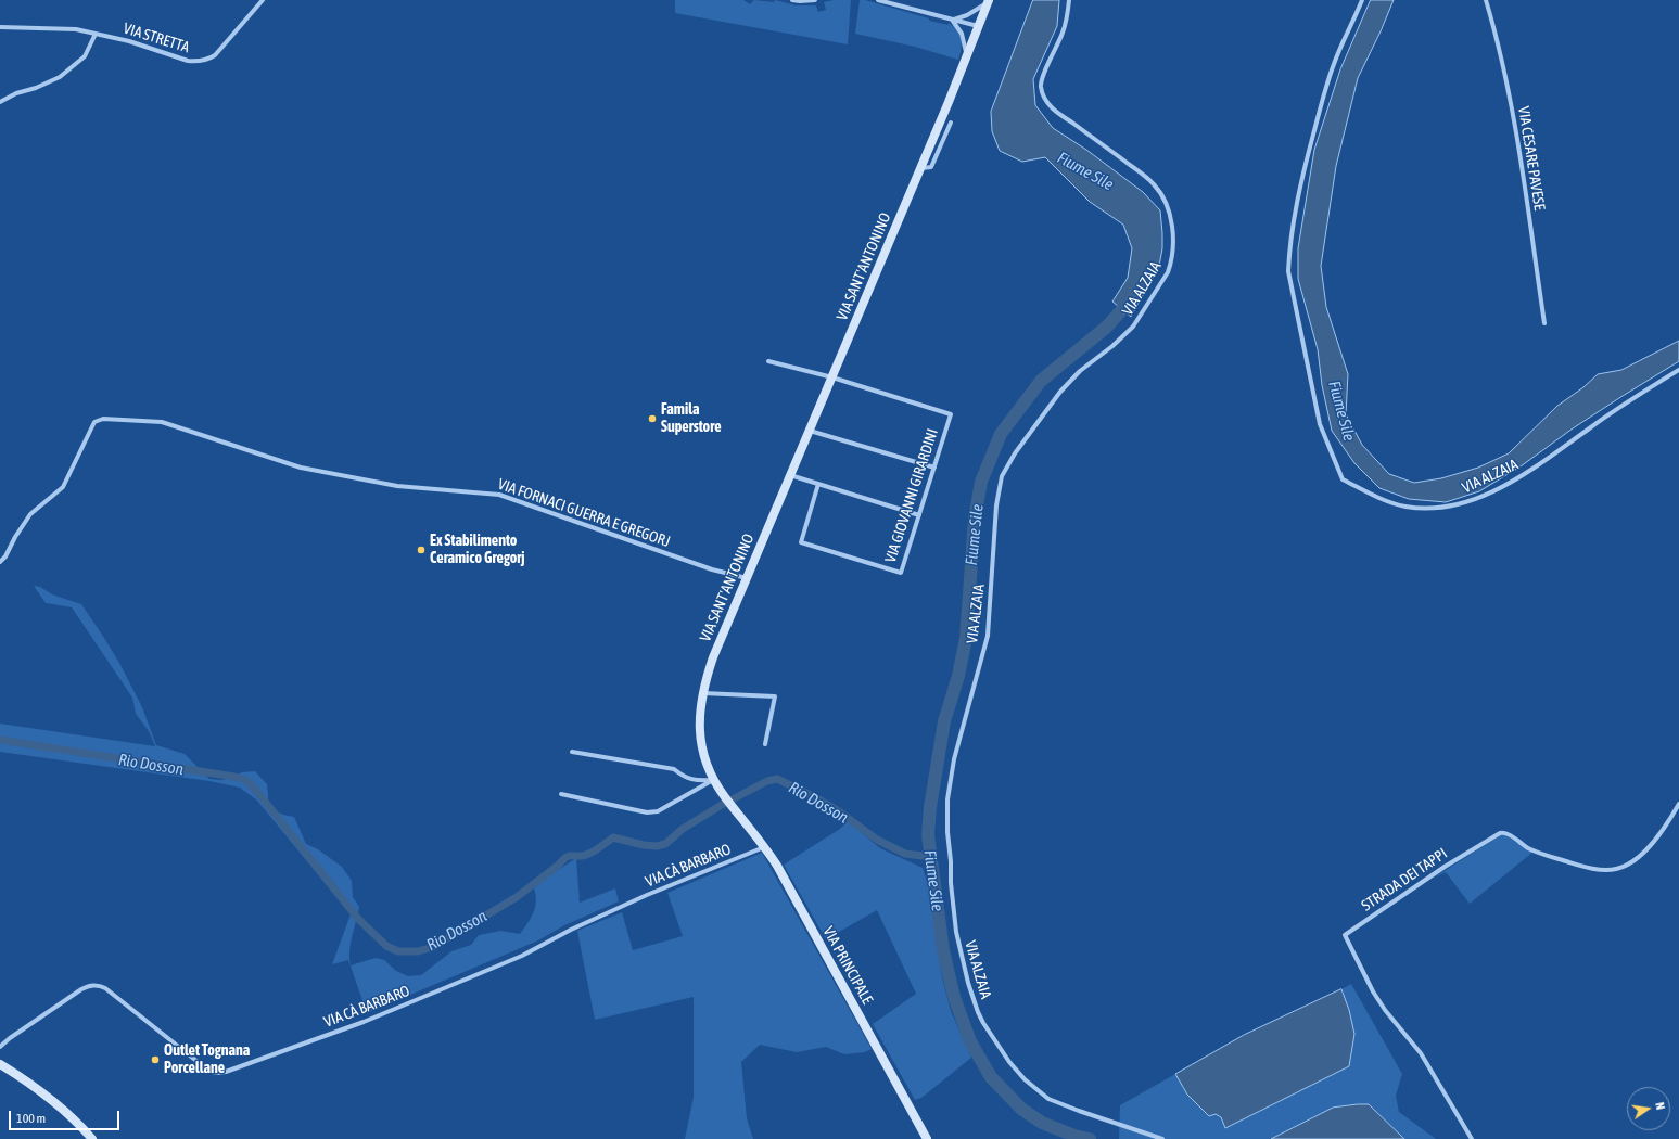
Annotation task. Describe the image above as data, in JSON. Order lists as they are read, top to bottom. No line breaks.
{"streets":{"main road":["VIA SANT'ANTONINO","VIA PRINCIPALE"],"street":["VIA STRETTA","VIA CESARE PAVESE","VIA ALZAIA","VIA GIOVANNI GIRARDINI","VIA FORNACI GUERRA E GREGORJ","VIA CÀ BARBARO","STRADA DEI TAPPI"]},"crossings":[["VIA SANT'ANTONINO","VIA GIOVANNI GIRARDINI"],["VIA SANT'ANTONINO","VIA FORNACI GUERRA E GREGORJ"],["VIA SANT'ANTONINO","VIA PRINCIPALE"],["VIA CÀ BARBARO","VIA PRINCIPALE"]],"water":["Fiume Sile","Rio Dosson"],"places":["Famila Superstore","Ex Stabilimento Ceramico Gregorj","Outlet Tognana Porcellane"],"scale_bar":"100 m","north":"right"}
